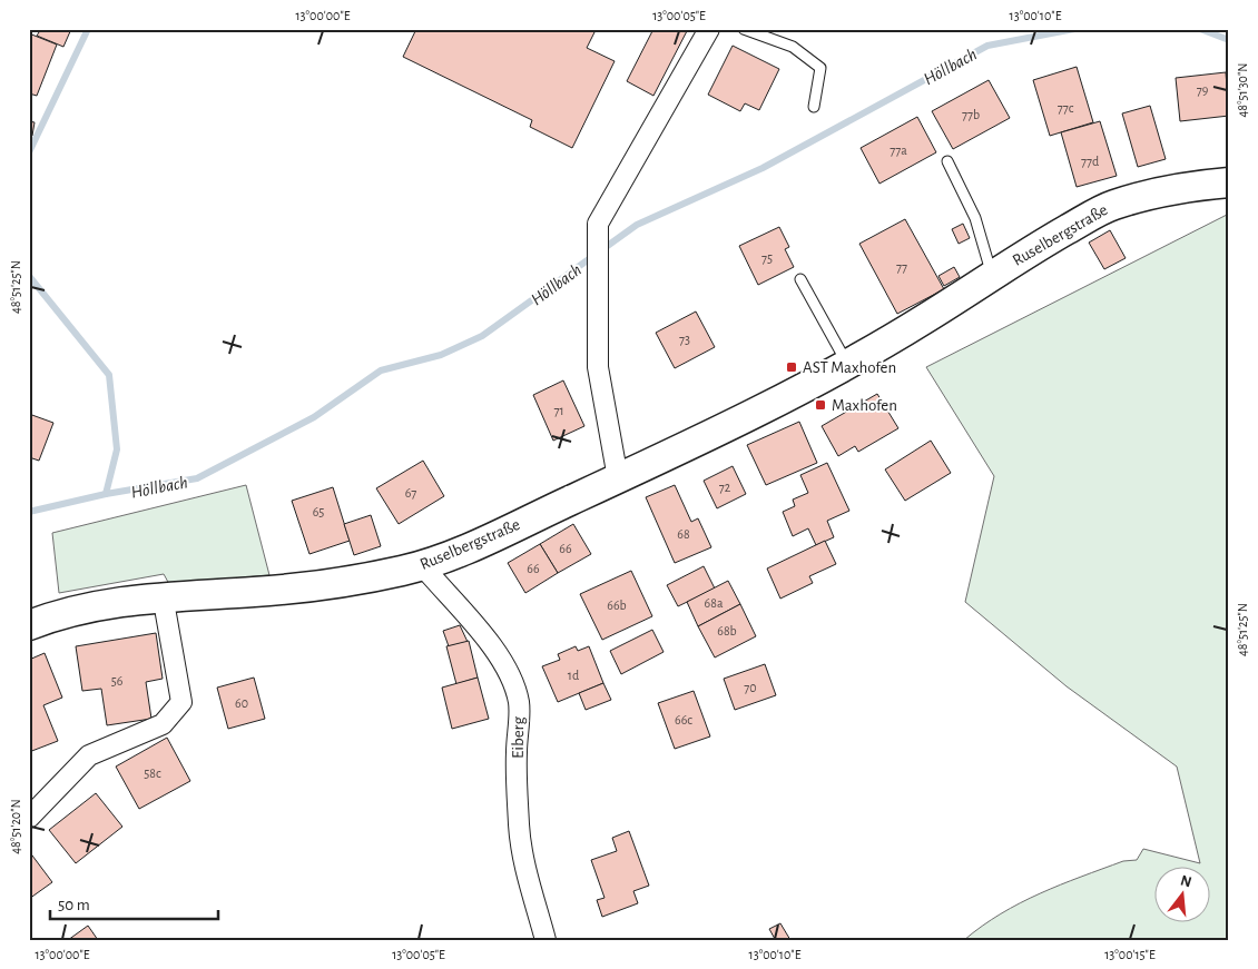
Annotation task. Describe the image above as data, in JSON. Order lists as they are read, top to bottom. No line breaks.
{"streets":{"main road":["Ruselbergstraße"],"street":["Eiberg"]},"crossings":[["Ruselbergstraße","Eiberg"]],"water":["Höllbach"],"places":{"transit":["AST Maxhofen","Maxhofen"]},"house_numbers":["79","77c","77b","77a","77d","75","77","73","71","72","67","65","68","66","66","68a","66b","68b","1d","56","70","60","66c","58c"],"scale_bar":"50 m","north":"top","coordinates":["13°00'00\"E","13°00'05\"E","13°00'10\"E","48°51'30\"N","48°51'25\"N","48°51'20\"N","13°00'15\"E"]}
